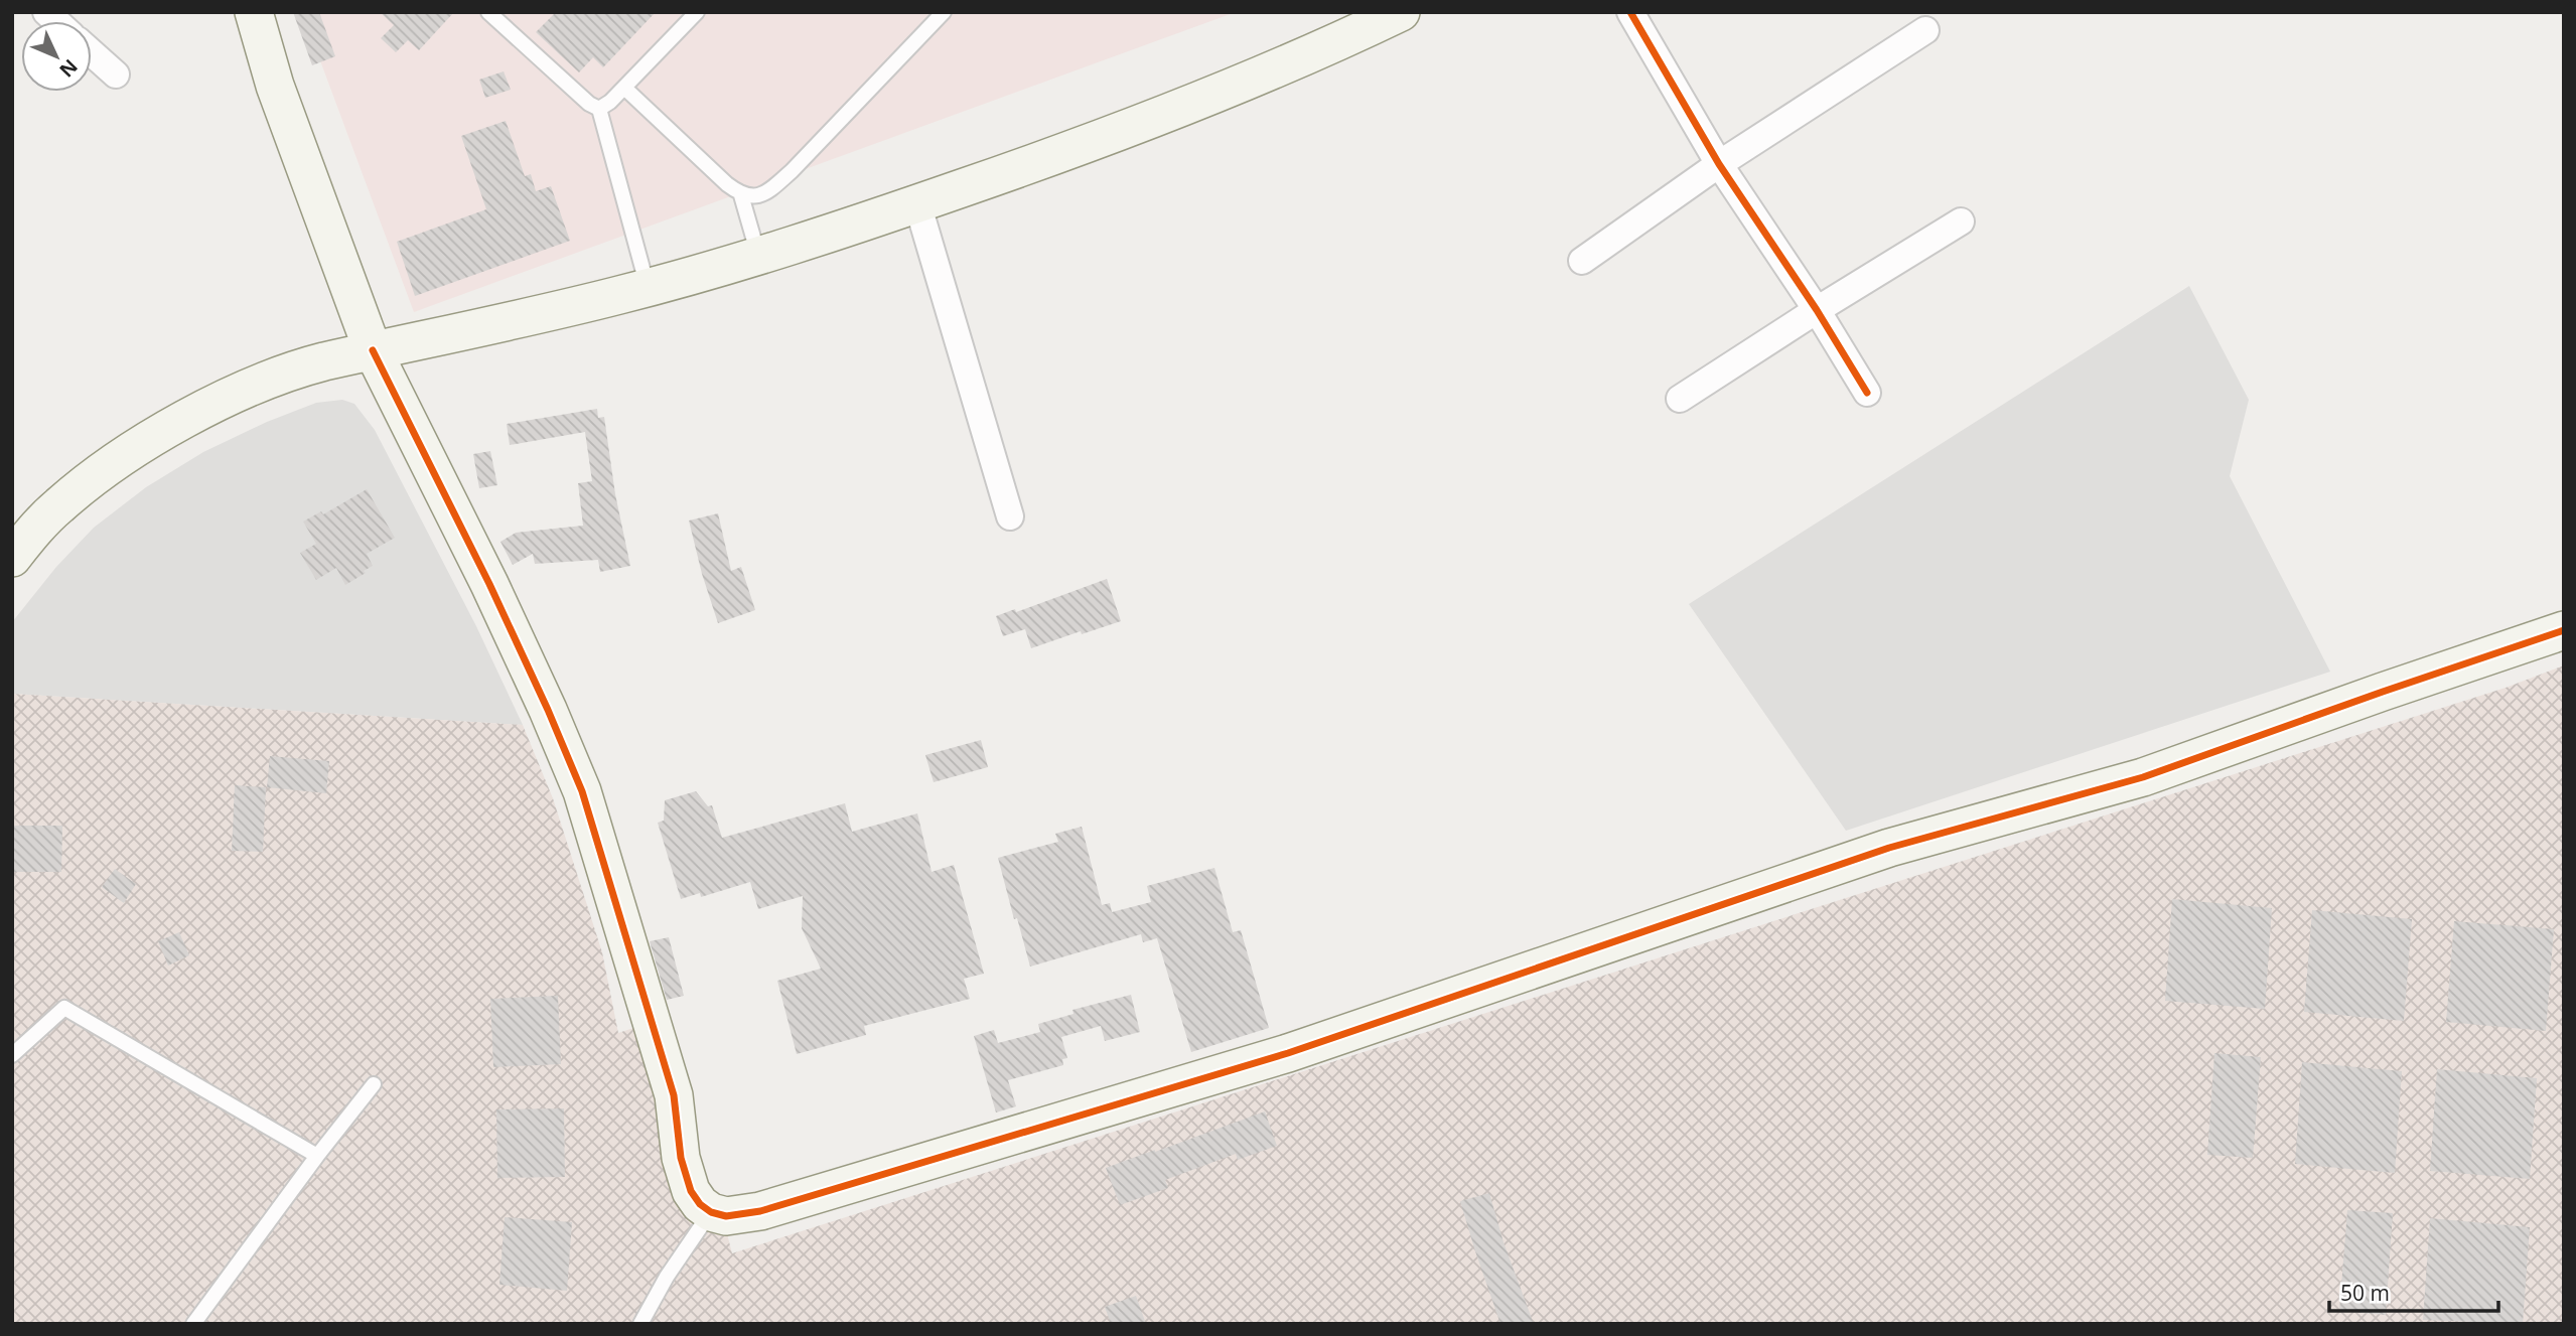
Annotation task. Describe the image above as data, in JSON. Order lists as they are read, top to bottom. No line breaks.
{"scale_bar":"50 m","north":"bottom right"}
